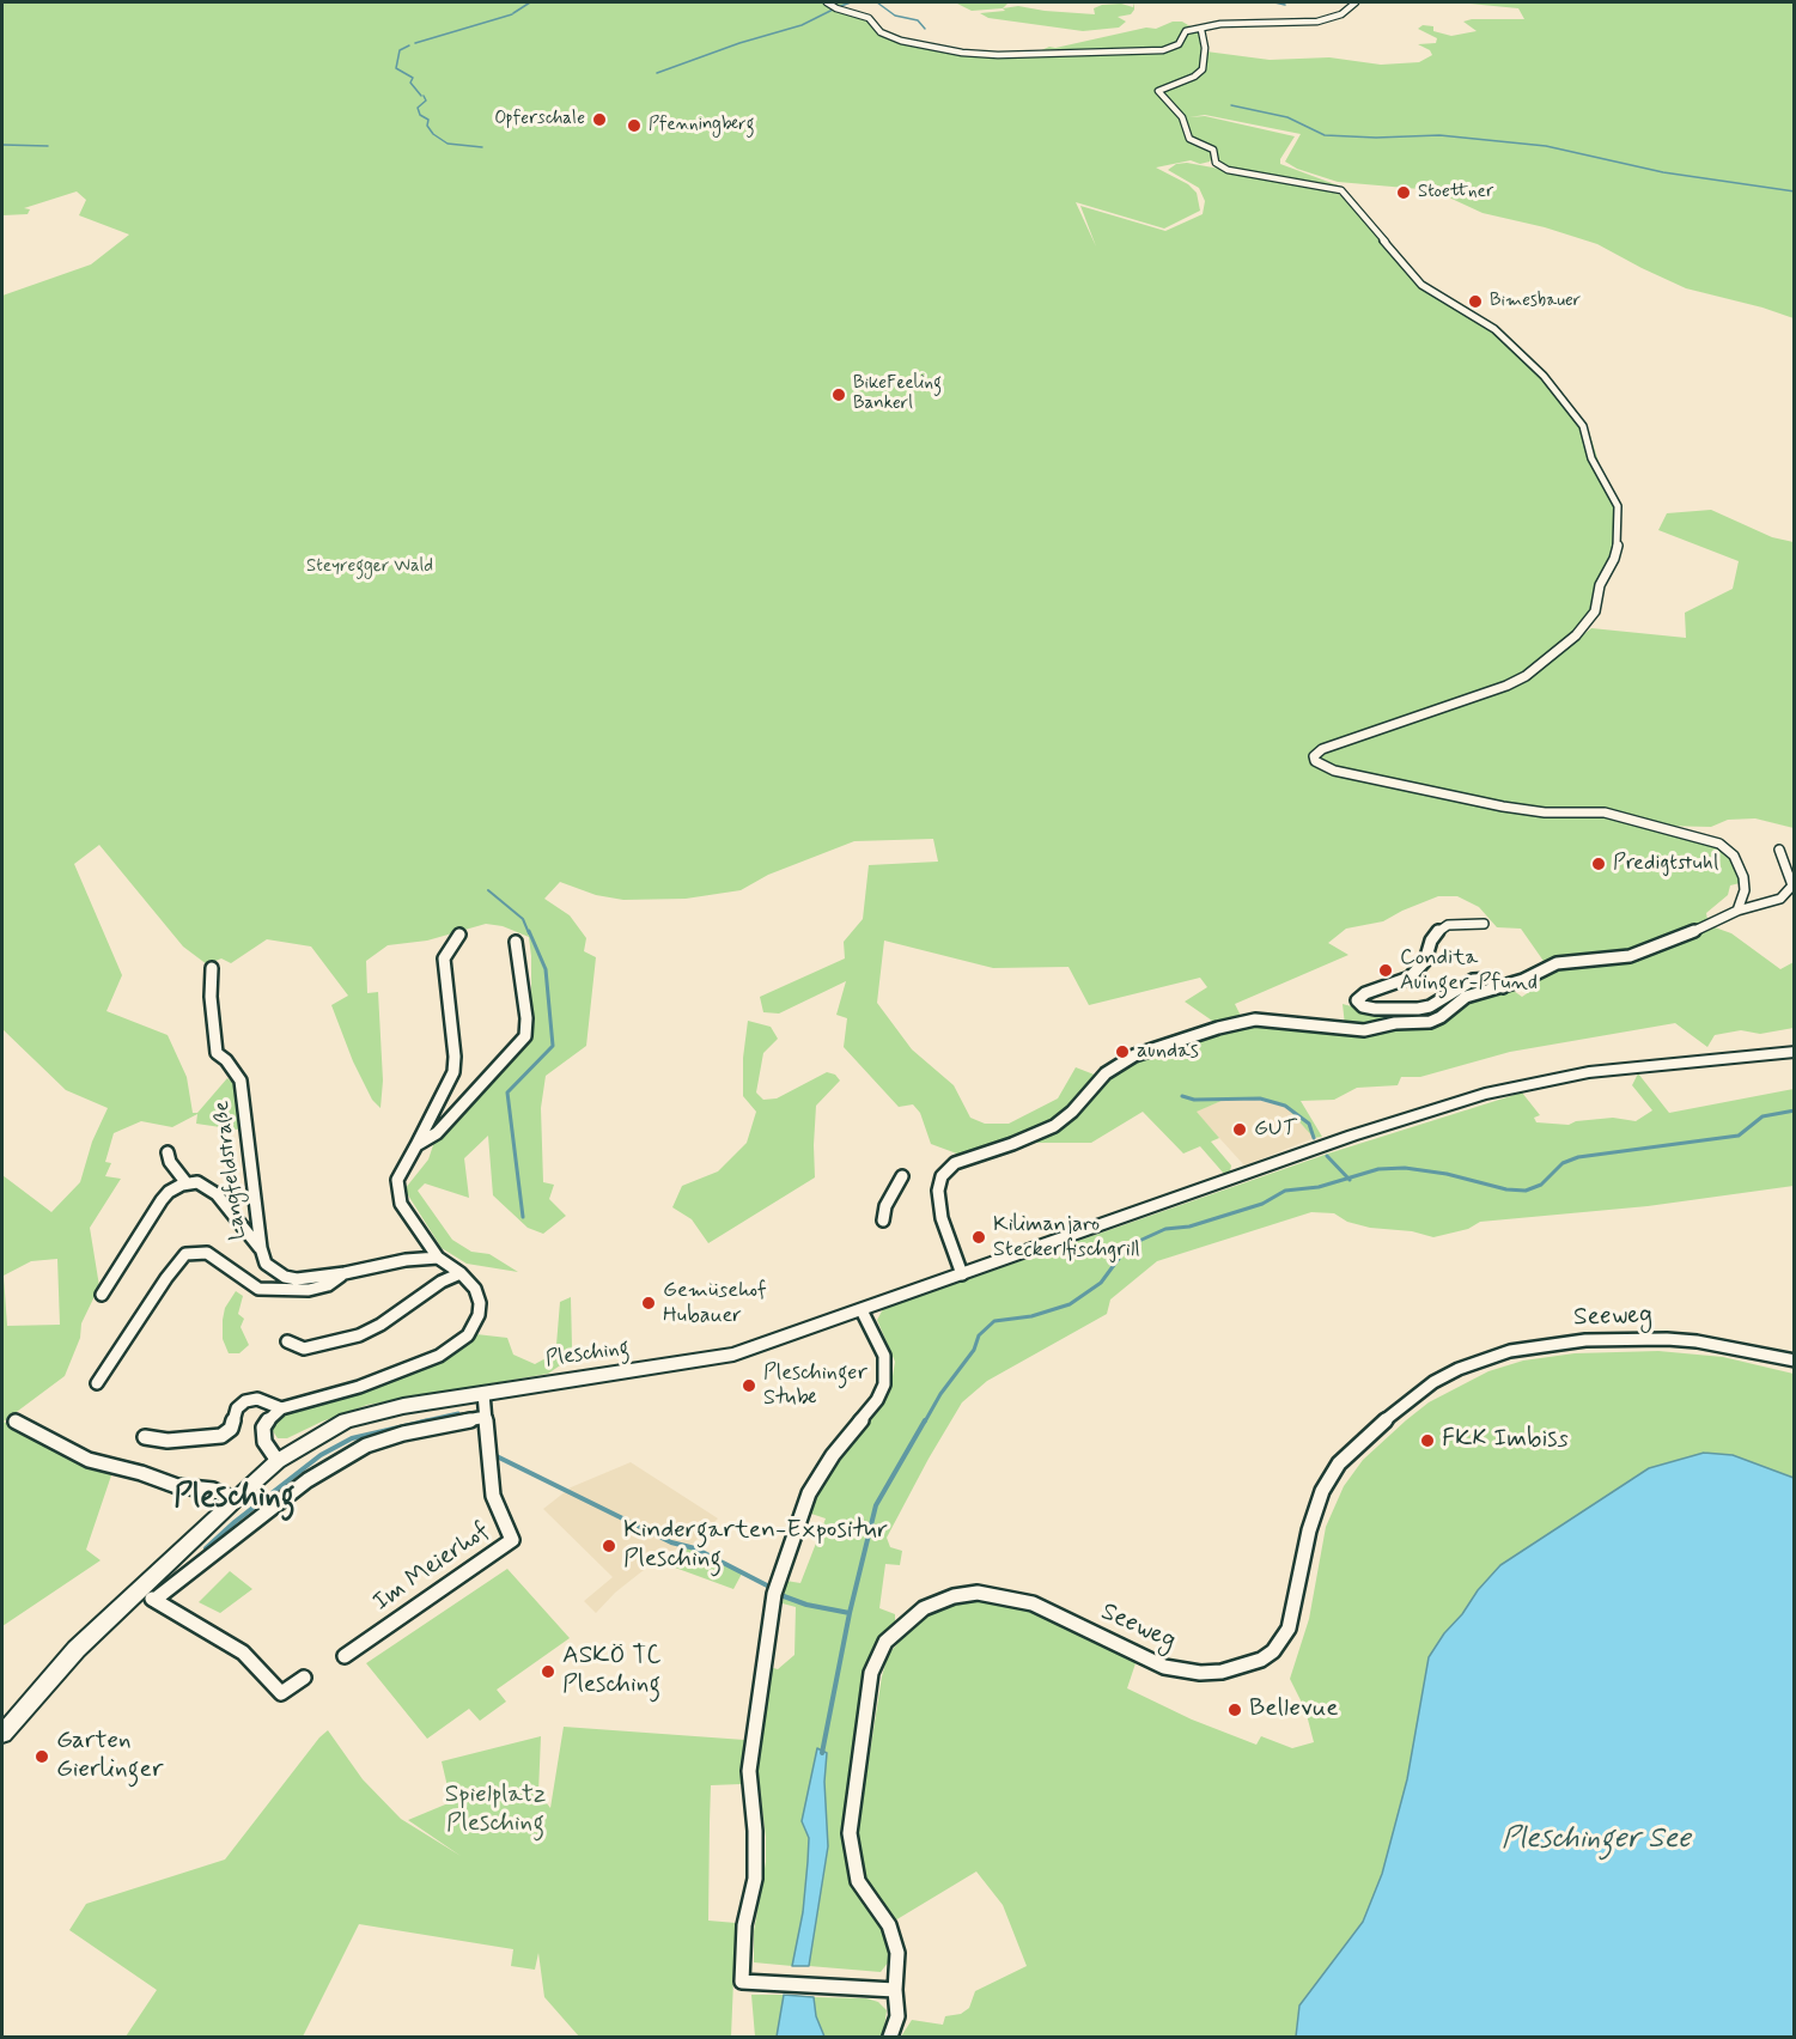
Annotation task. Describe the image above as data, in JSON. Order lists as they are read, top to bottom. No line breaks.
{"streets":{"main road":["Plesching"],"street":["Langfeldstraße","Seeweg","Im Meierhof"]},"crossings":[["Plesching","Im Meierhof"]],"districts":["Plesching"],"water":["Pleschinger See"],"parks":["Steyregger Wald","Spielplatz Plesching"],"places":["Opferschale","Pfenningberg","Stoettner","Bimesbauer","BikeFeeling Bankerl","Predigtstuhl","Condita Auinger-Pfund","aundas","GUT","Kilimanjaro Steckerlfischgrill","Gemüsehof Hubauer","Pleschinger Stube","FKK Imbiss","Kindergarten-Expositur Plesching","ASKÖ TC Plesching","Bellevue","Garten Gierlinger"]}
